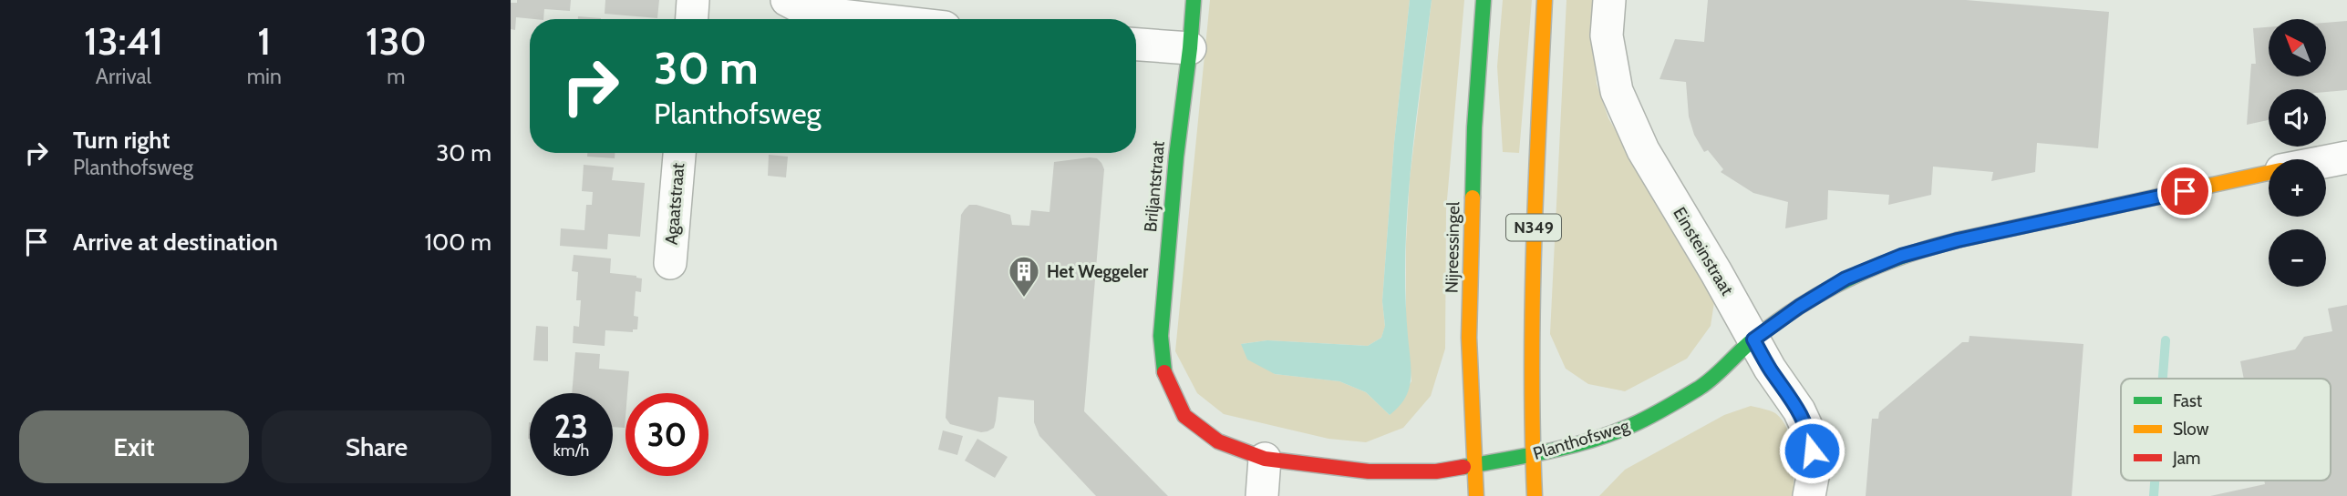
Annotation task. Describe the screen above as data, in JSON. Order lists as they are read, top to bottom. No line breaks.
{"streets":{"street":["Briljantstraat","Agaatstraat","N349","Nijreessingel","Einsteinstraat","Planthofsweg"]},"crossings":[["Briljantstraat","Nijreessingel"],["Briljantstraat","Planthofsweg"],["N349","Planthofsweg"],["Nijreessingel","Planthofsweg"],["Einsteinstraat","Planthofsweg"]],"places":{"building":["Het Weggeler"]},"legend":["Fast","Slow","Jam"],"north":"top left","page":{"eta":["13:41","Arrival","1","min","130","m"],"map_buttons":["+","−"],"turn":["30 m","Planthofsweg"],"list":[{"name":"Turn right","note":"Planthofsweg","value":"30 m"},{"name":"Arrive at destination","value":"100 m"}],"speed":"23 km/h","limit":"30","buttons":["Exit","Share"]}}
